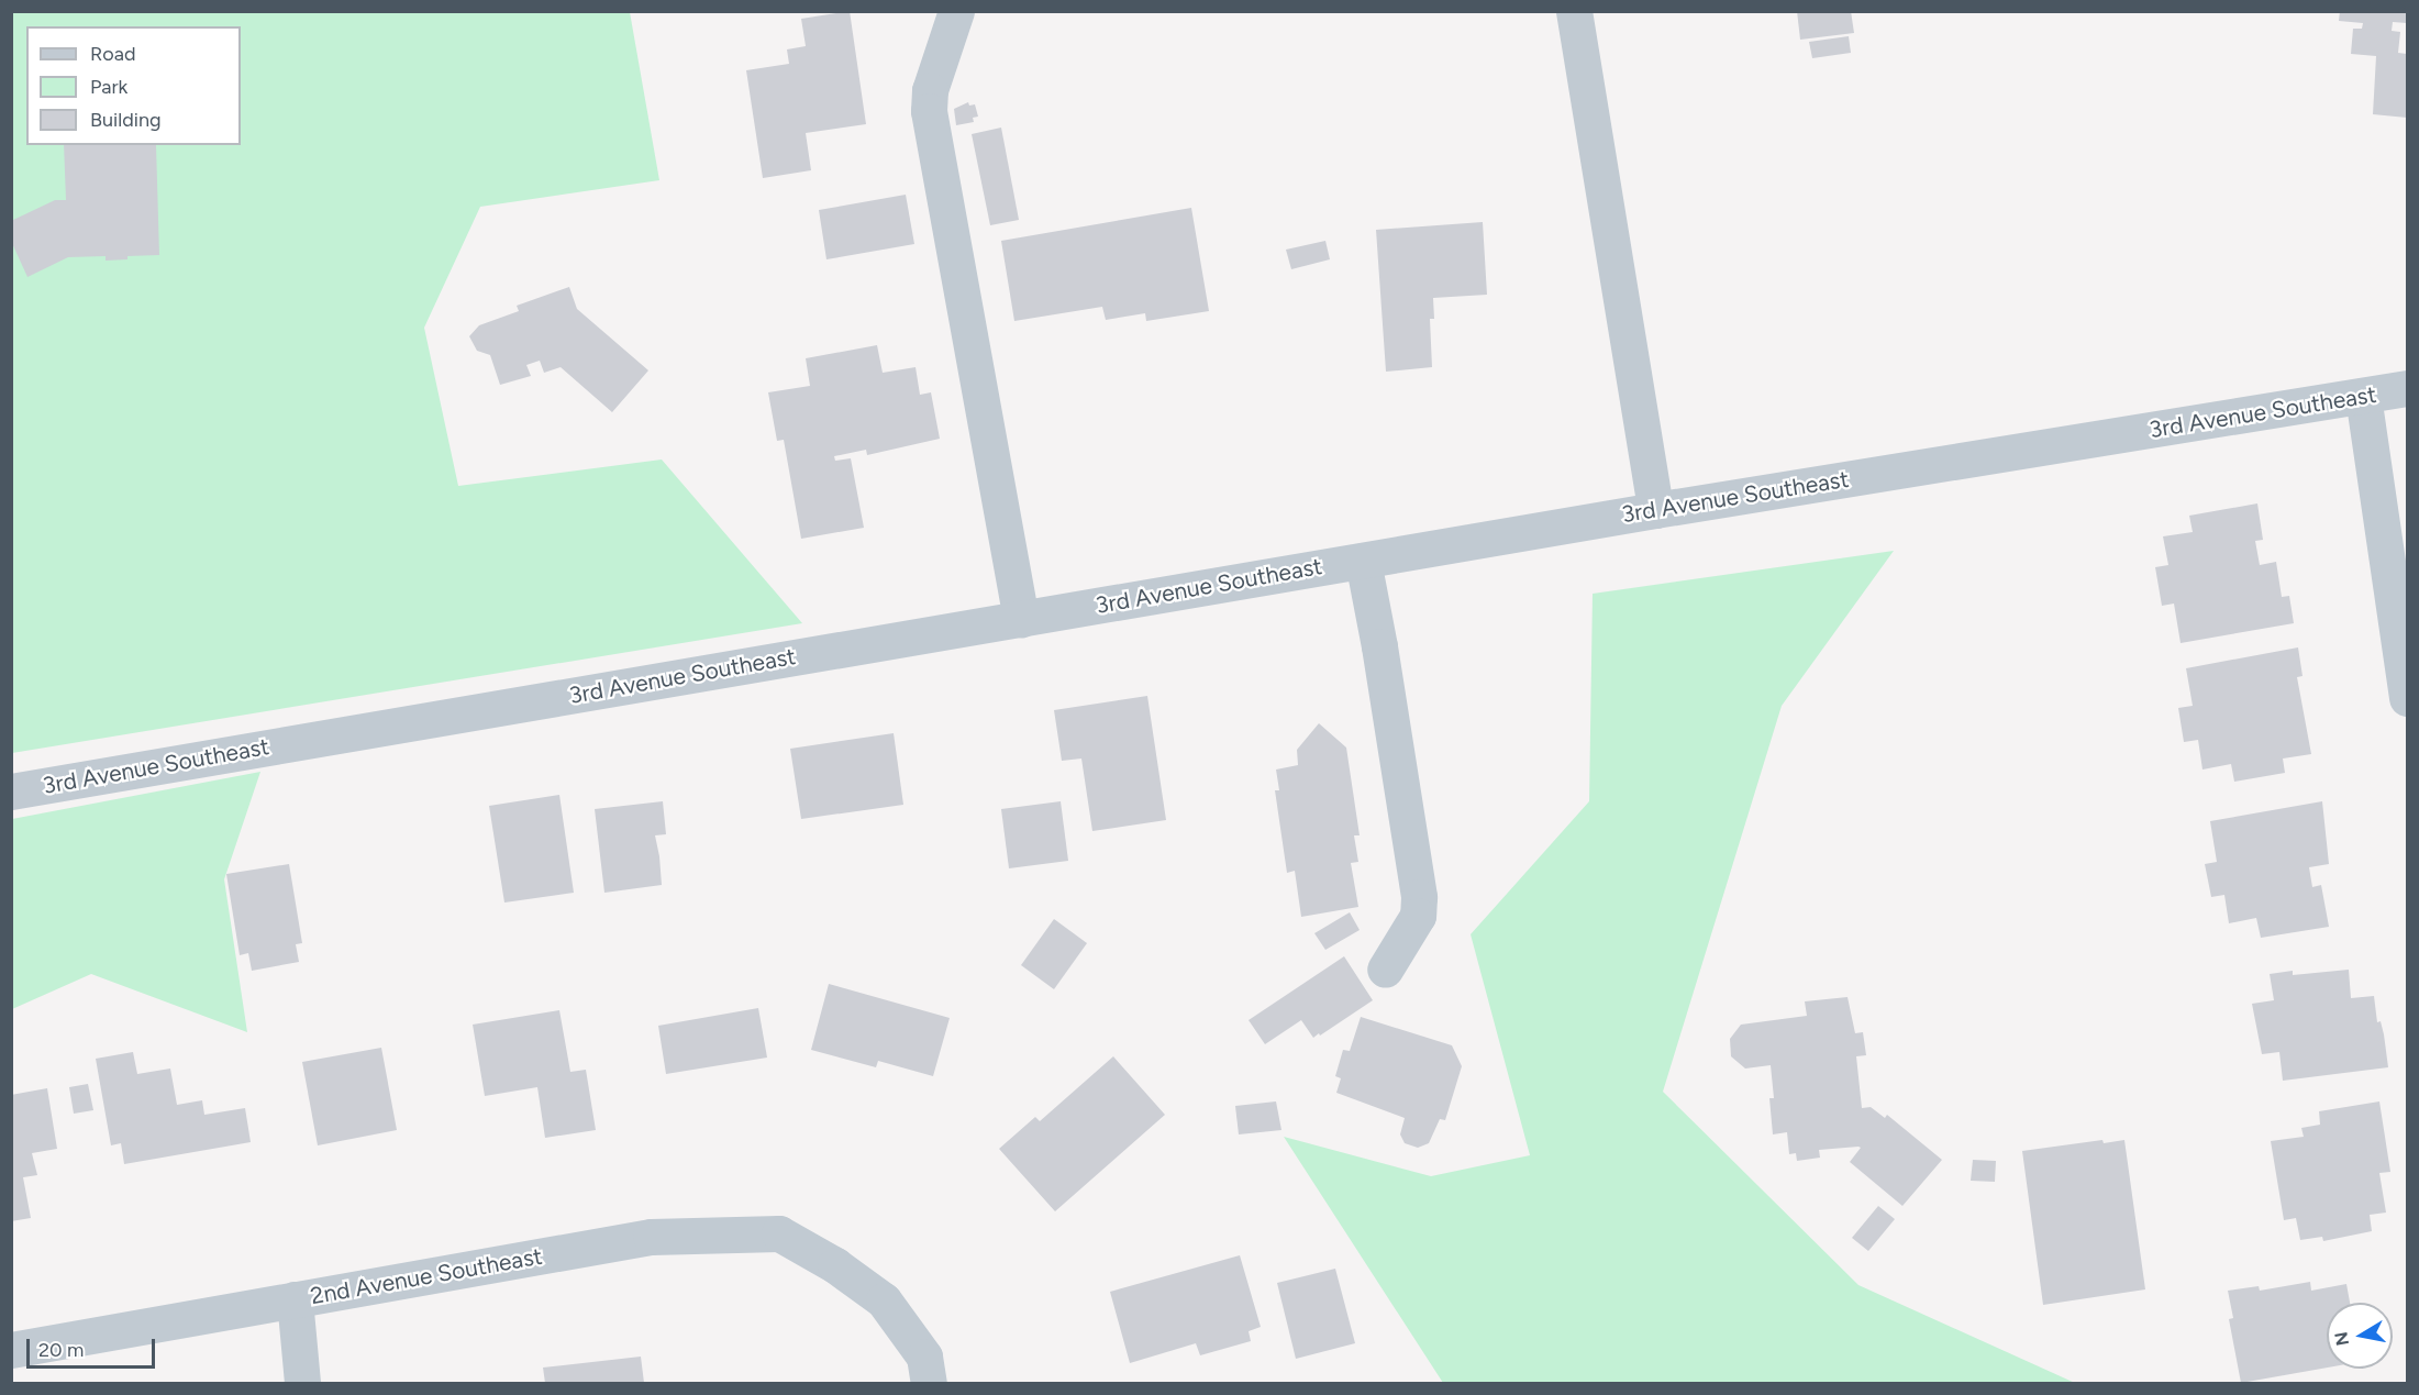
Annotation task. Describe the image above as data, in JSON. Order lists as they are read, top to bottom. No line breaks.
{"streets":{"street":["3rd Avenue Southeast","2nd Avenue Southeast"]},"legend":["Road","Park","Building"],"scale_bar":"20 m","north":"left"}
